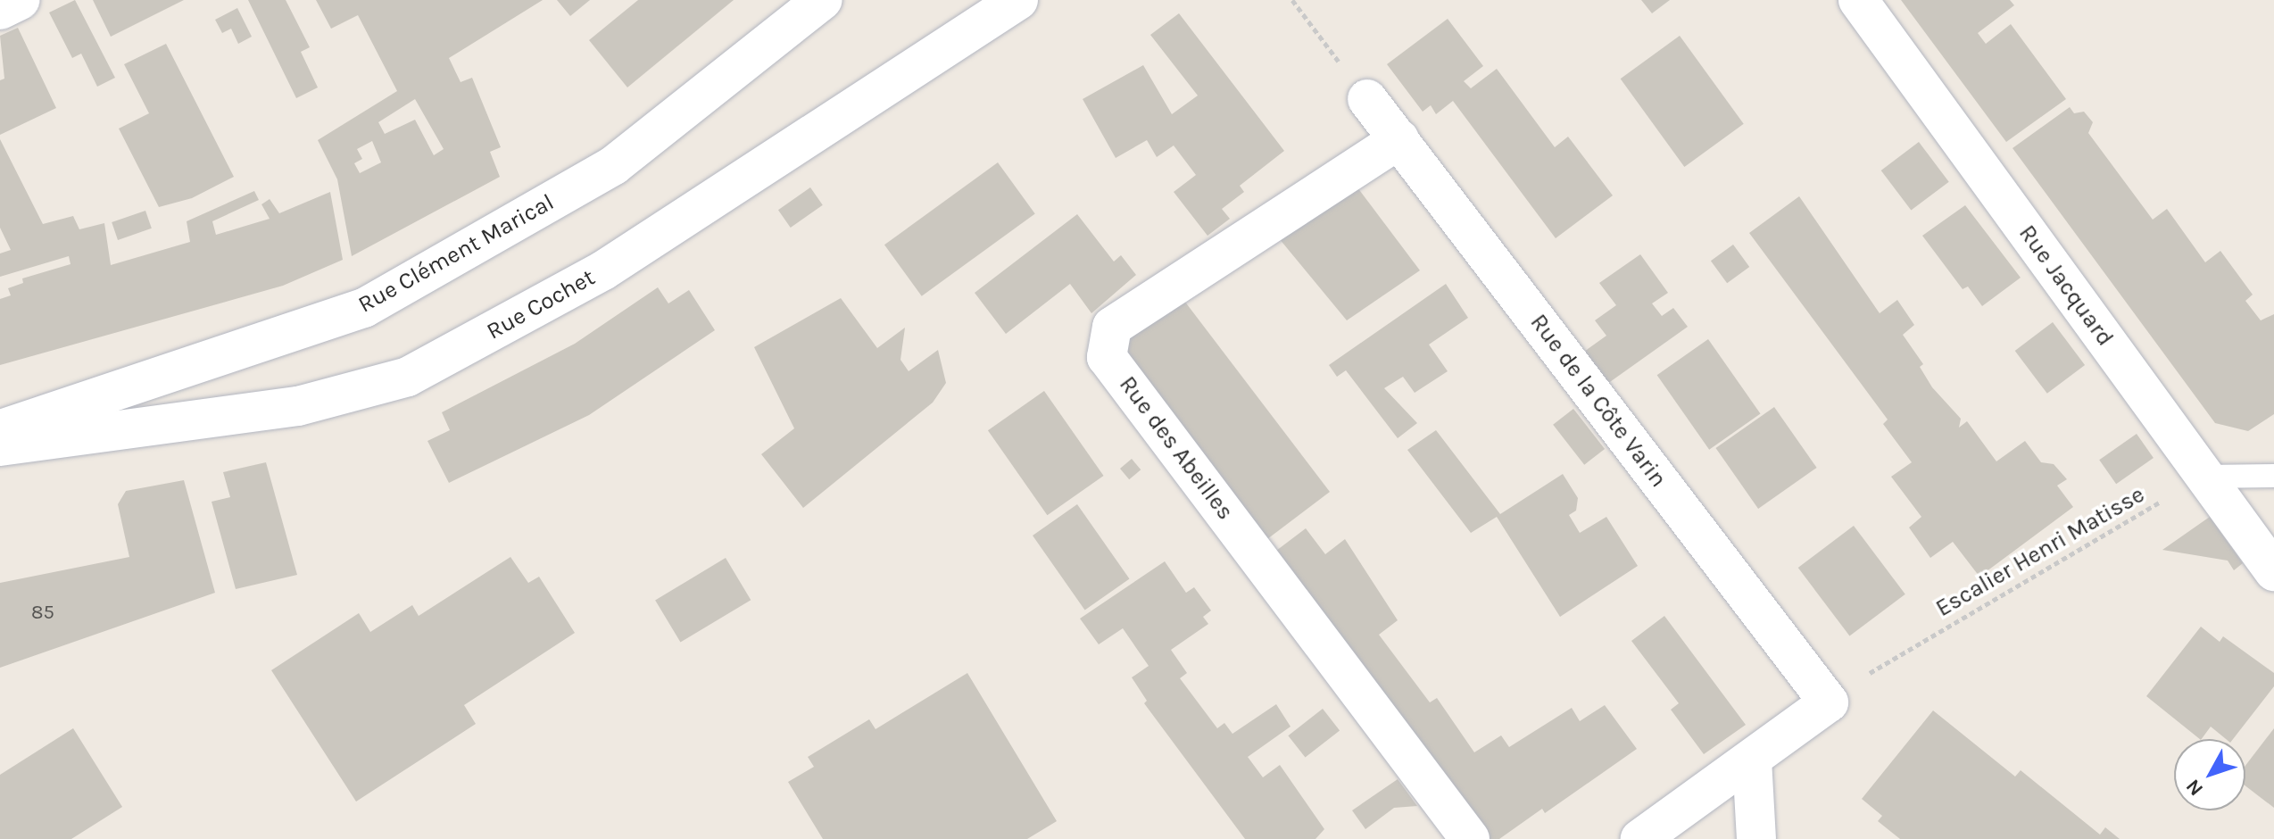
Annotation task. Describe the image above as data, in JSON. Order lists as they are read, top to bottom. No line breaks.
{"streets":{"street":["Rue Clément Marical","Rue Jacquard","Rue Cochet","Rue de la Côte Varin","Rue des Abeilles"],"path":["Escalier Henri Matisse"]},"crossings":[["Rue Jacquard","Escalier Henri Matisse"],["Rue de la Côte Varin","Rue des Abeilles"],["Rue de la Côte Varin","Escalier Henri Matisse"]],"house_numbers":["85"],"north":"bottom left"}
